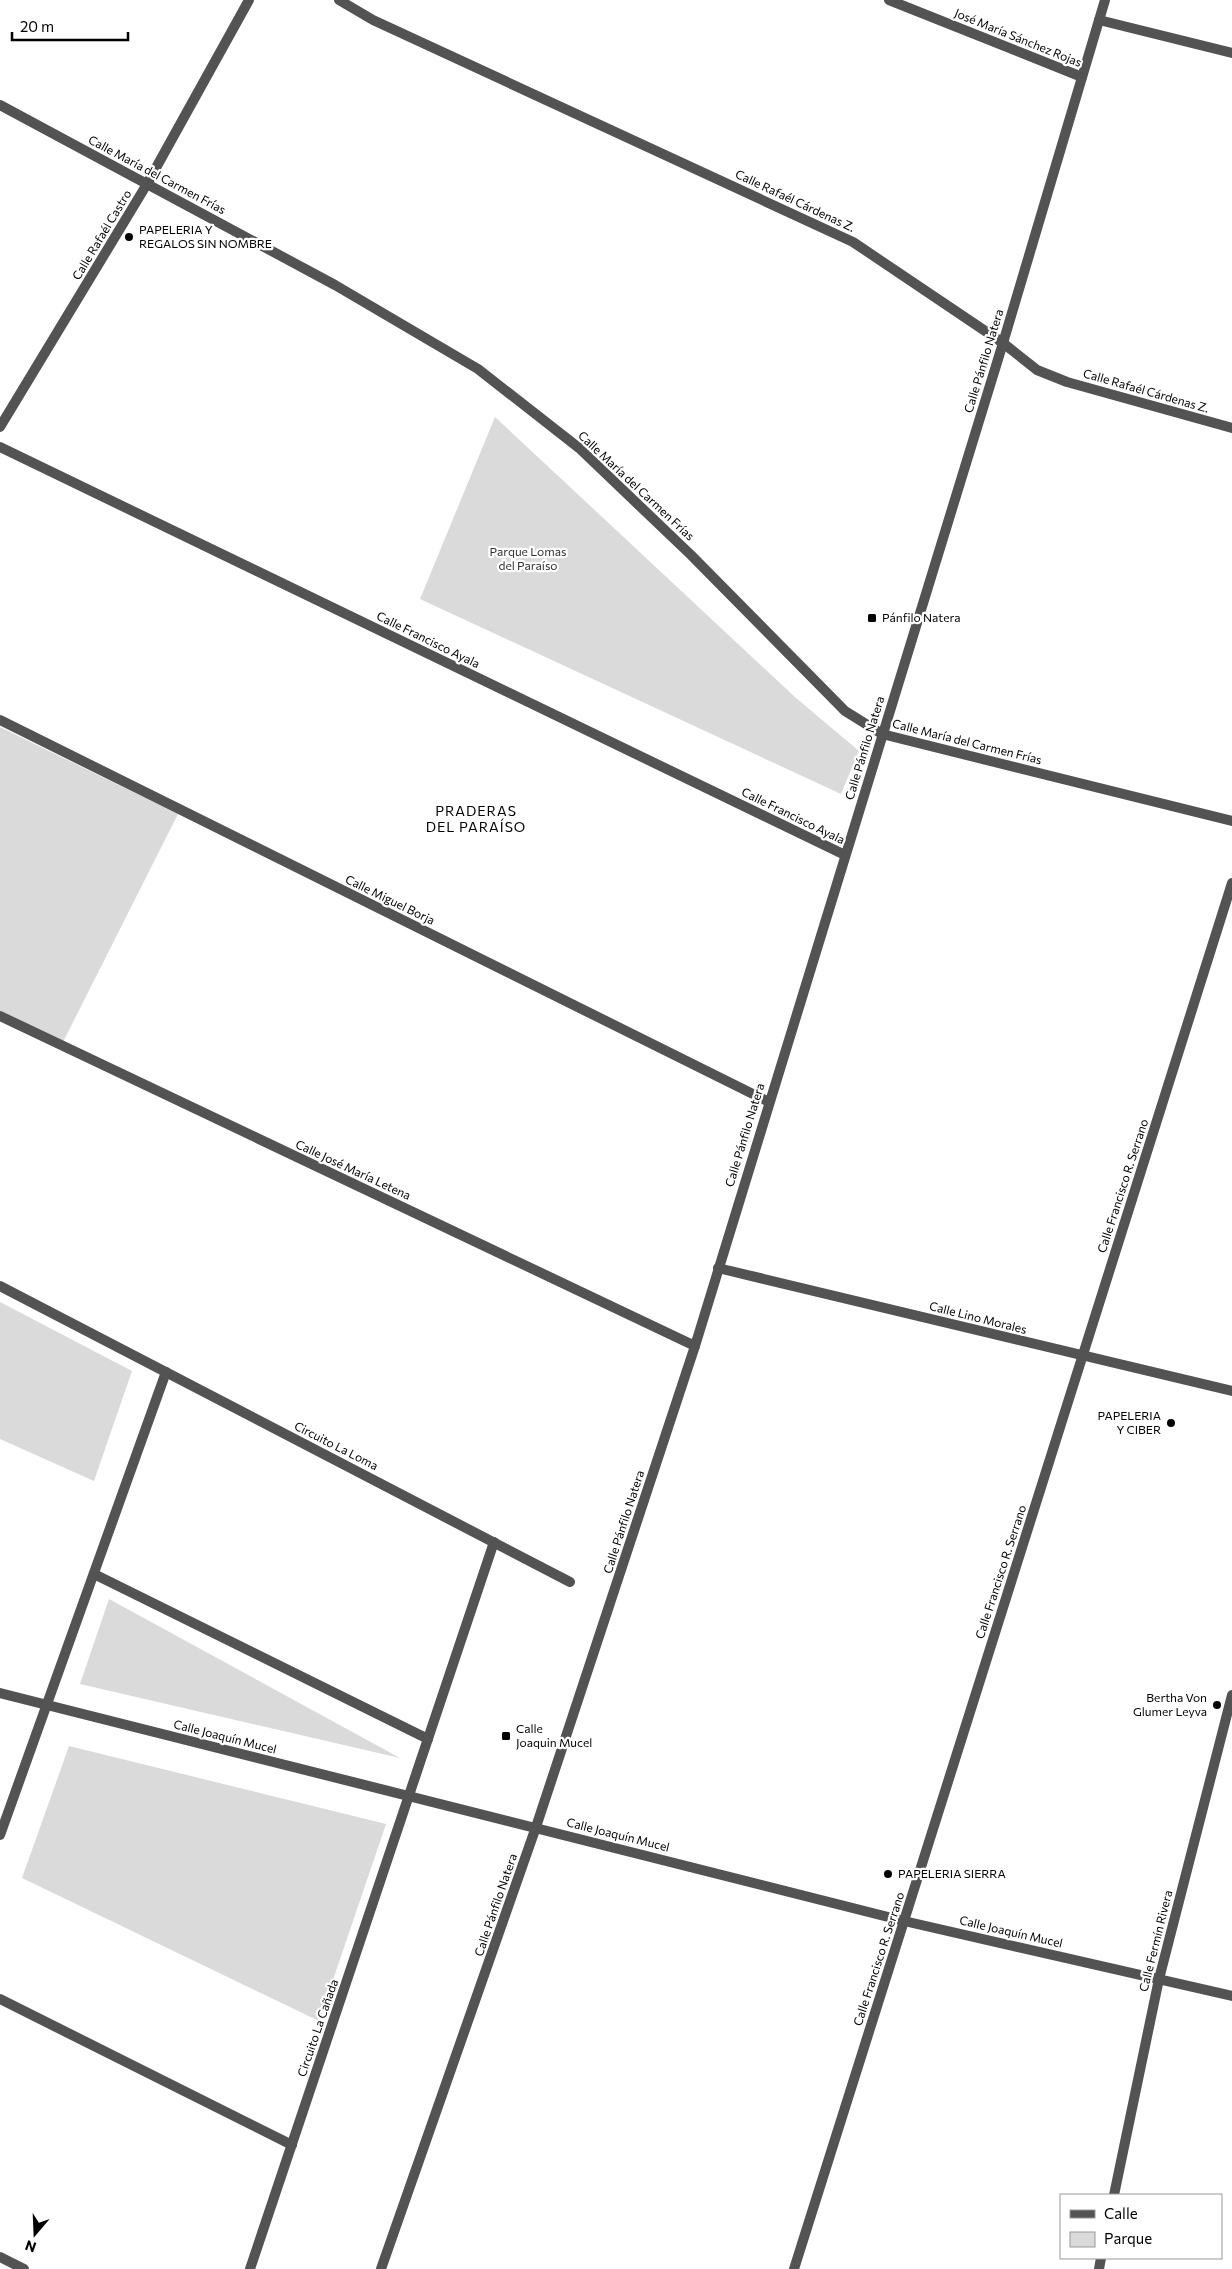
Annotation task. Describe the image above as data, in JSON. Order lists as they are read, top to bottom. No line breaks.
{"streets":{"street":["José María Sánchez Rojas","Calle María del Carmen Frías","Calle Rafaél Cárdenas Z.","Calle Rafaél Castro","Calle Pánfilo Natera","Calle Francisco Ayala","Calle Miguel Borja","Calle José María Letena","Calle Francisco R. Serrano","Calle Lino Morales","Circuito La Loma","Calle Joaquín Mucel","Calle Fermín Rivera","Circuito La Cañada"]},"crossings":[["José María Sánchez Rojas","Calle Pánfilo Natera"],["Calle María del Carmen Frías","Calle Rafaél Castro"],["Calle María del Carmen Frías","Calle Pánfilo Natera"],["Calle Rafaél Cárdenas Z.","Calle Pánfilo Natera"],["Calle Pánfilo Natera","Calle Francisco Ayala"],["Calle Pánfilo Natera","Calle Miguel Borja"],["Calle Pánfilo Natera","Calle José María Letena"],["Calle Pánfilo Natera","Calle Lino Morales"],["Calle Pánfilo Natera","Calle Joaquín Mucel"],["Calle Francisco R. Serrano","Calle Lino Morales"],["Calle Francisco R. Serrano","Calle Joaquín Mucel"],["Calle Joaquín Mucel","Calle Fermín Rivera"],["Calle Joaquín Mucel","Circuito La Cañada"]],"districts":["PRADERAS DEL PARAÍSO"],"parks":["Parque Lomas del Paraíso"],"places":{"other":["PAPELERIA Y REGALOS SIN NOMBRE","PAPELERIA Y CIBER","Bertha Von Glumer Leyva","PAPELERIA SIERRA"],"transit":["Pánfilo Natera","Calle Joaquin Mucel"]},"legend":["Calle","Parque"],"scale_bar":"20 m","north":"bottom"}
